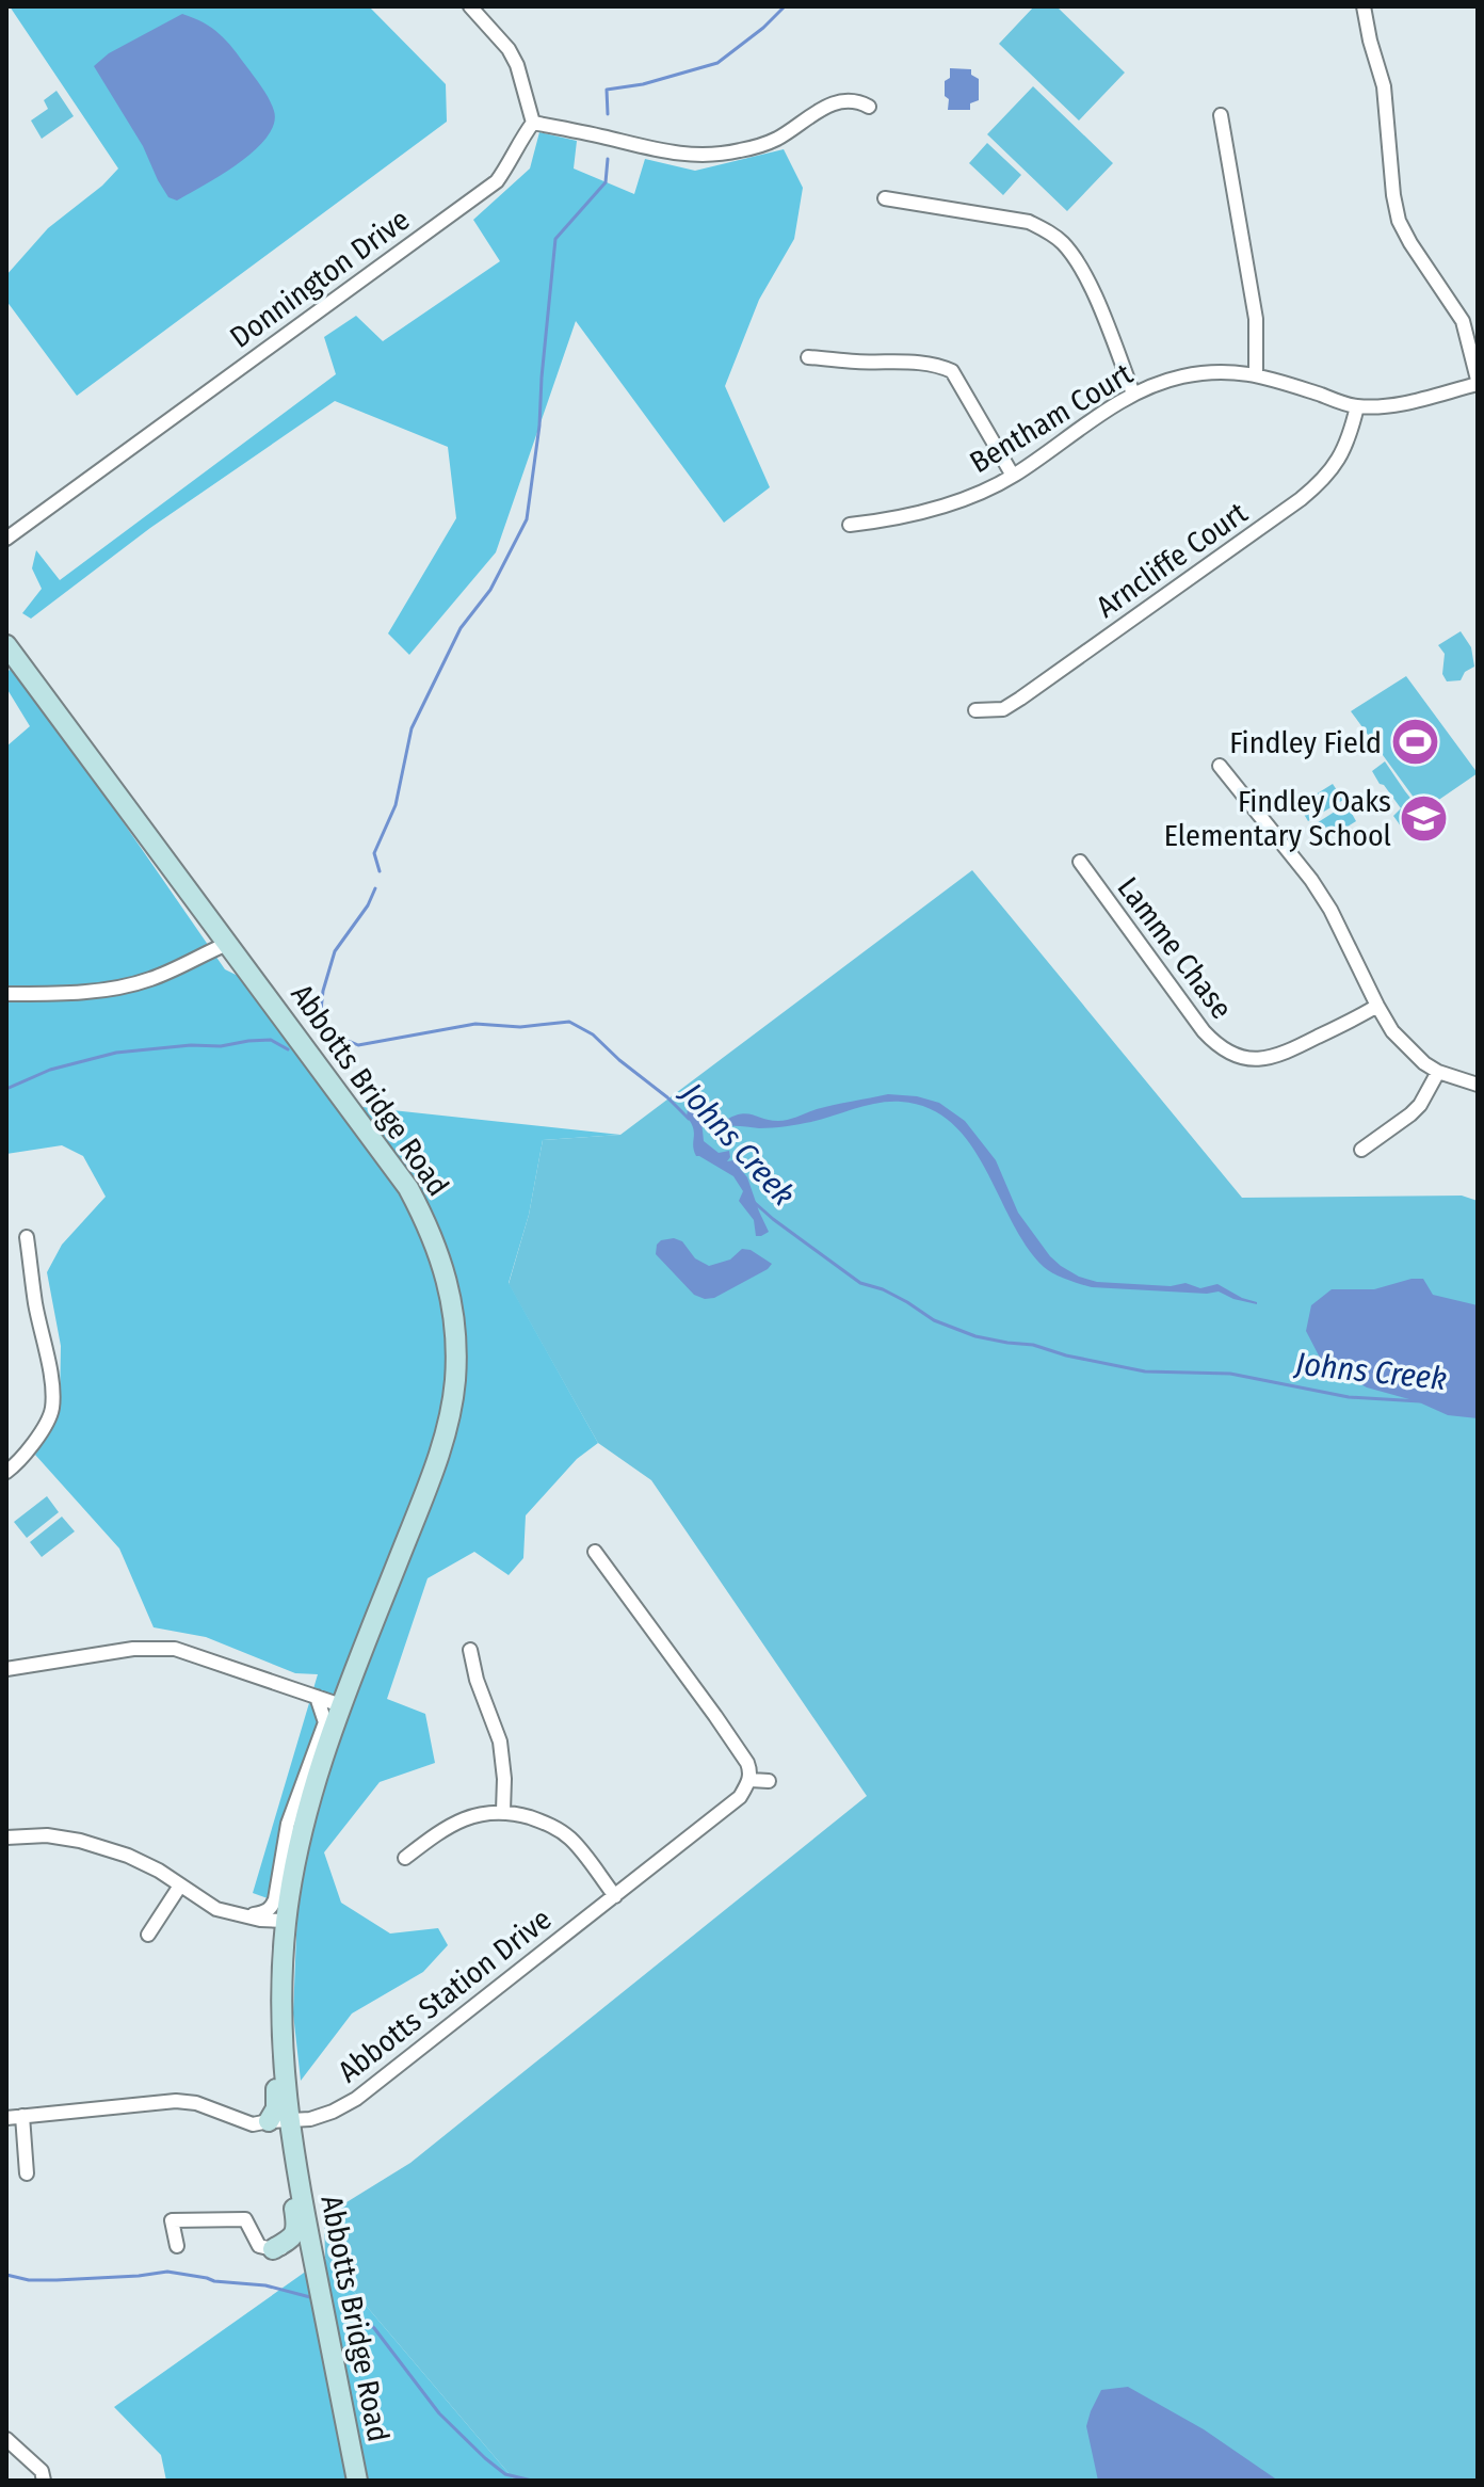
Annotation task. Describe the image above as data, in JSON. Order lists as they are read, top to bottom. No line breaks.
{"streets":{"main road":["Abbotts Bridge Road"],"street":["Donnington Drive","Bentham Court","Arncliffe Court","Lamme Chase","Abbotts Station Drive"]},"crossings":[["Bentham Court","Arncliffe Court"],["Abbotts Bridge Road","Abbotts Station Drive"]],"water":["Johns Creek"],"places":{"sports":["Findley Field"],"school or university":["Findley Oaks Elementary School"]}}
